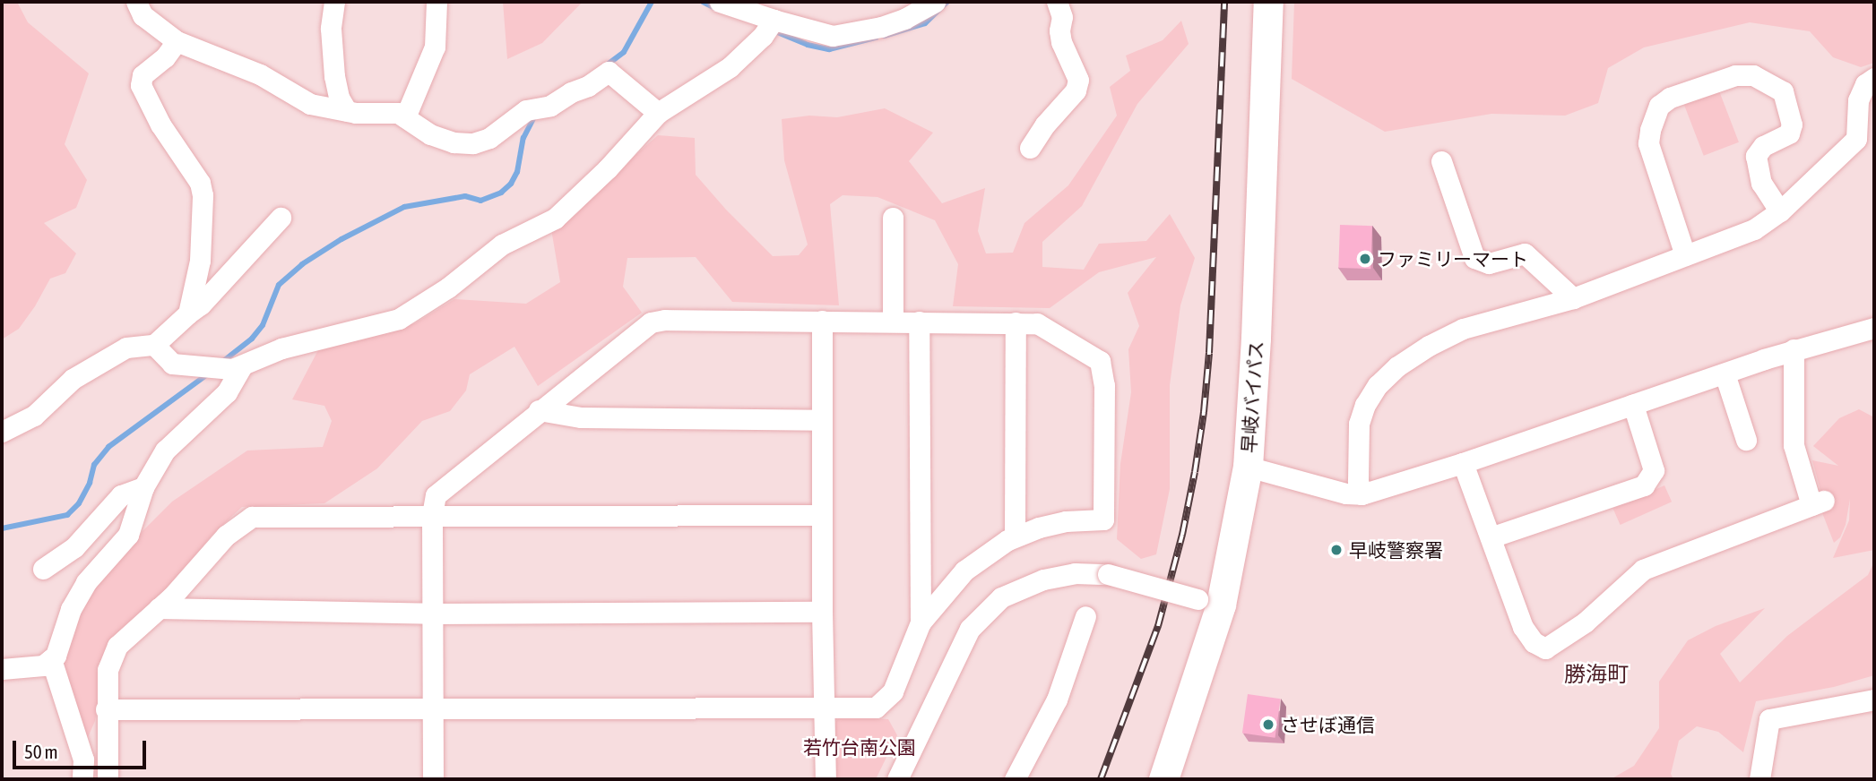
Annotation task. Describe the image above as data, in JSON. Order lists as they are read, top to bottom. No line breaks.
{"streets":{"highway":["早岐バイパス"]},"districts":["勝海町"],"parks":["若竹台南公園"],"places":["ファミリーマート","早岐警察署","させぼ通信"],"scale_bar":"50 m"}
